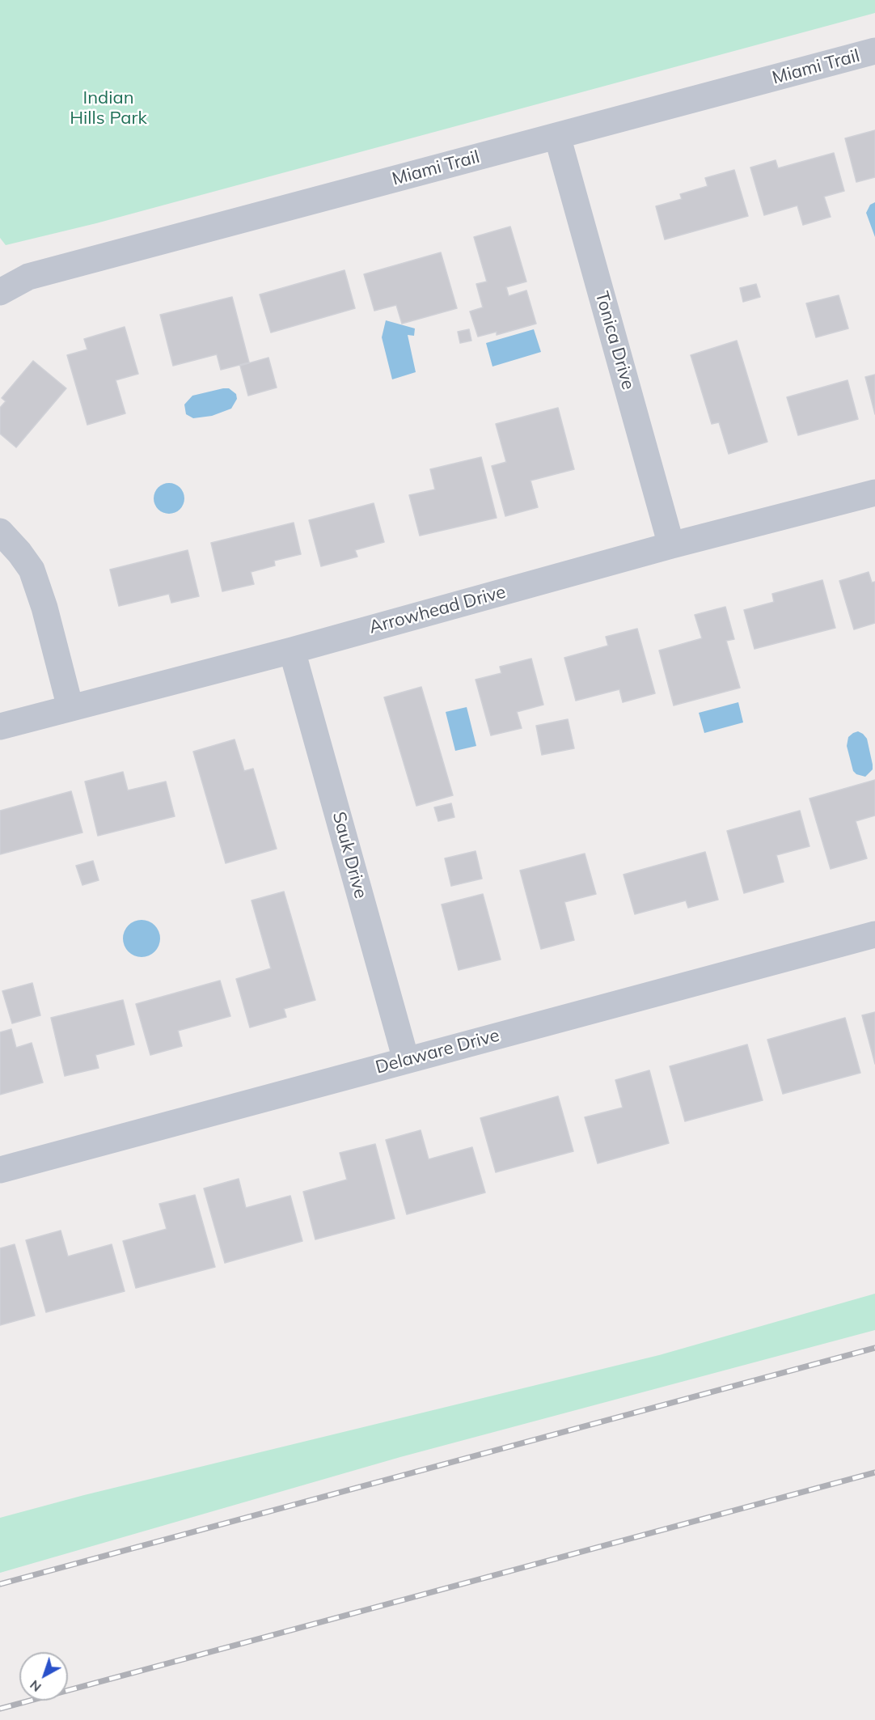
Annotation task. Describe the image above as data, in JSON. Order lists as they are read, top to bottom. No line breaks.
{"streets":{"street":["Miami Trail","Tonica Drive","Arrowhead Drive","Sauk Drive","Delaware Drive"]},"crossings":[["Miami Trail","Tonica Drive"],["Tonica Drive","Arrowhead Drive"],["Arrowhead Drive","Sauk Drive"],["Sauk Drive","Delaware Drive"]],"parks":["Indian Hills Park"],"north":"bottom left"}
